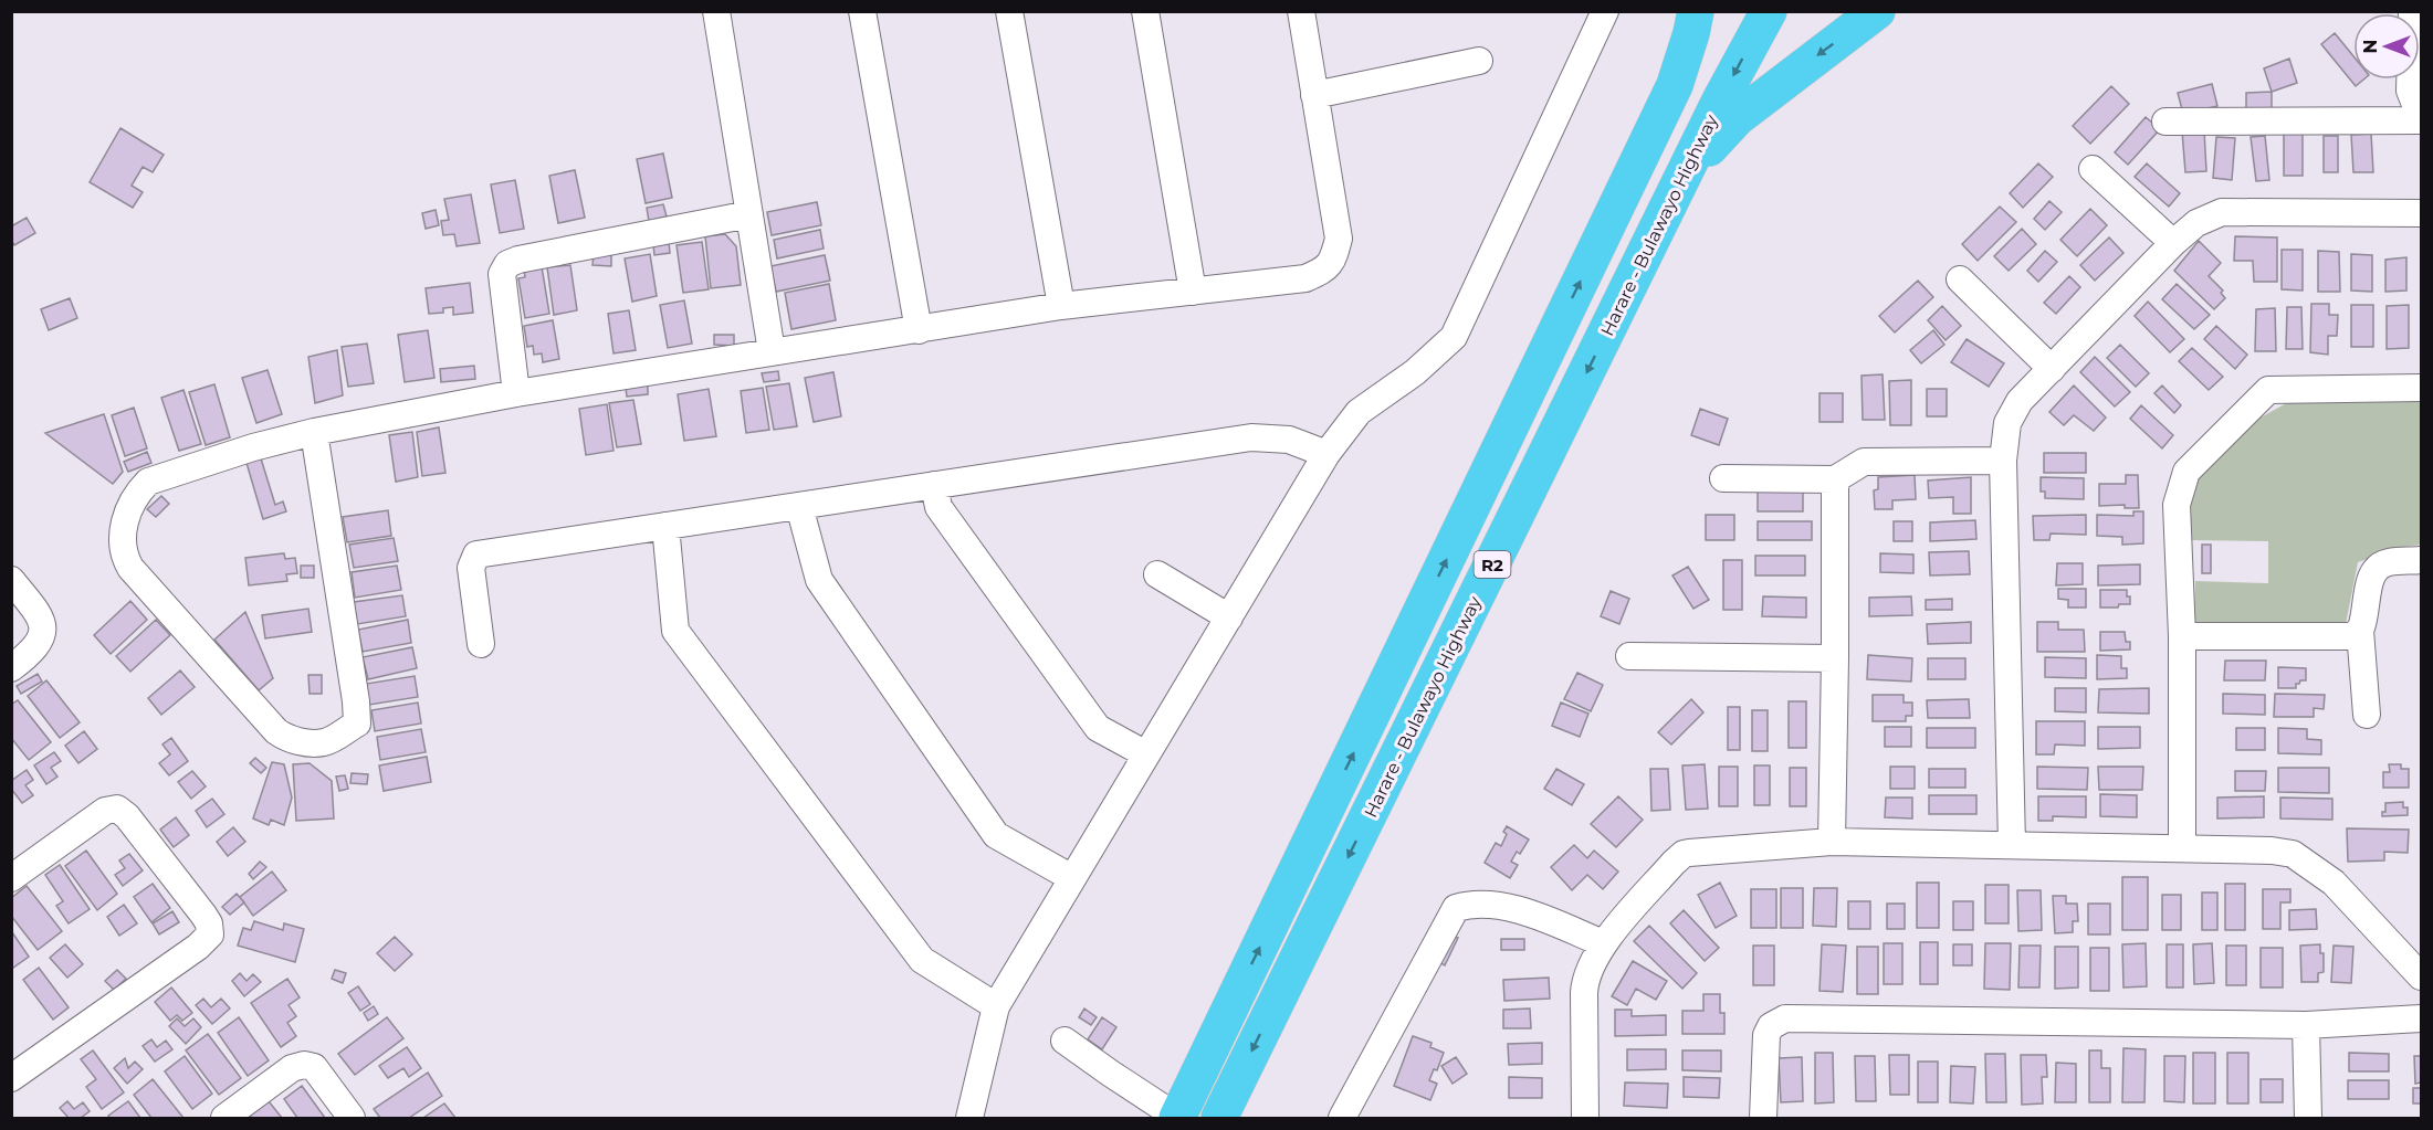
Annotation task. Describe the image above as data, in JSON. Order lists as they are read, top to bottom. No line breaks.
{"streets":{"highway":["Harare - Bulawayo Highway","R2"]},"north":"left"}
